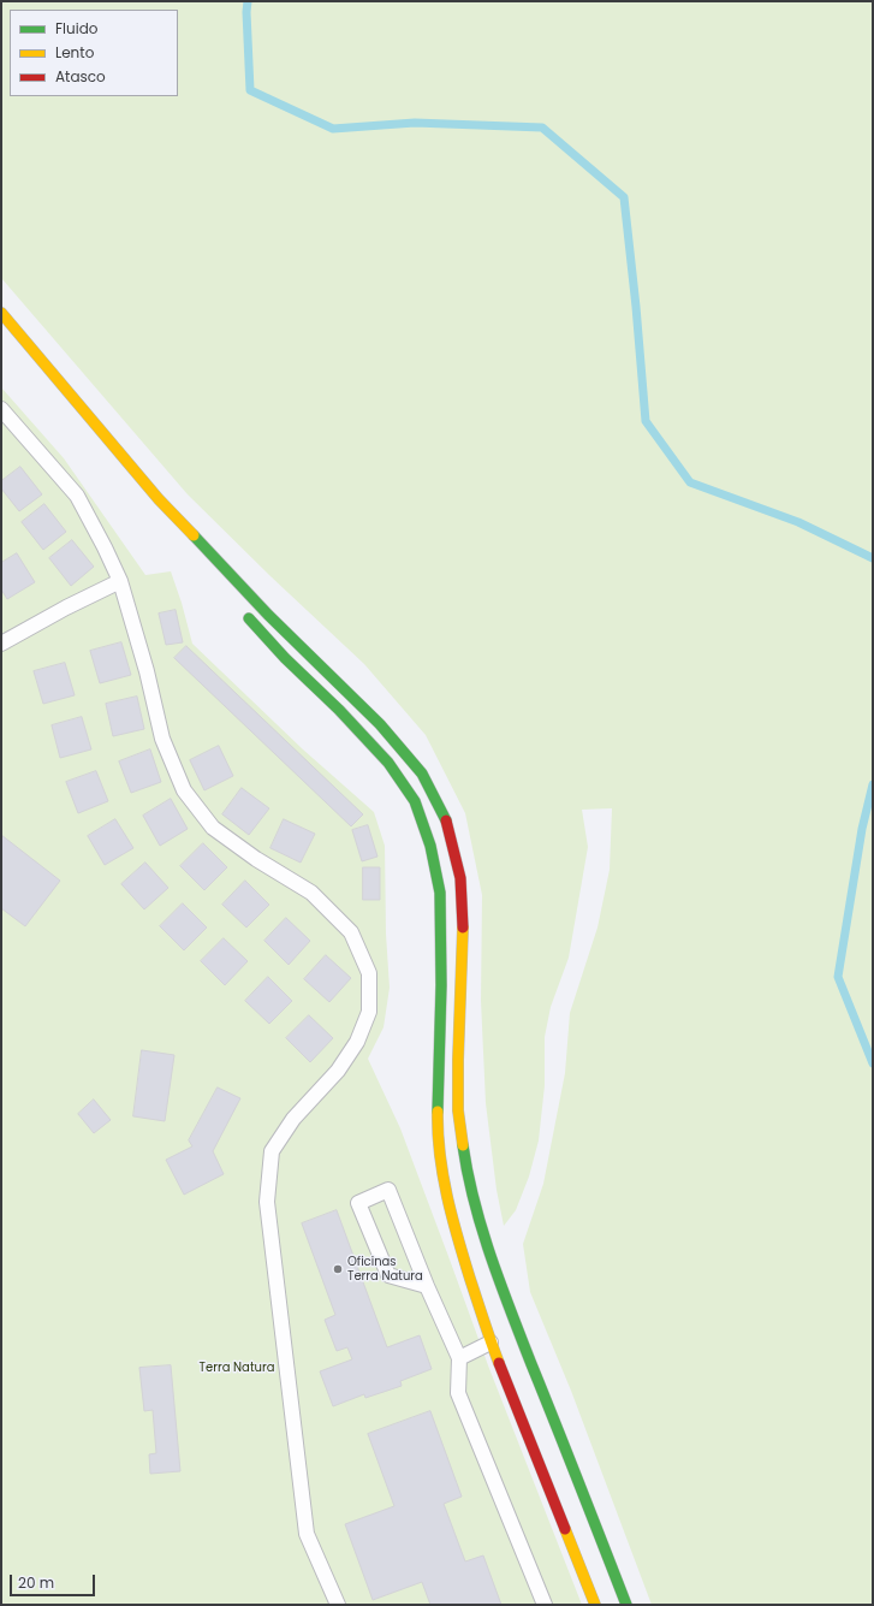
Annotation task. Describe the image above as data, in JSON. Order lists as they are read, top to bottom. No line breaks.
{"parks":["Terra Natura"],"places":["Oficinas Terra Natura"],"legend":["Fluido","Lento","Atasco"],"scale_bar":"20 m"}
